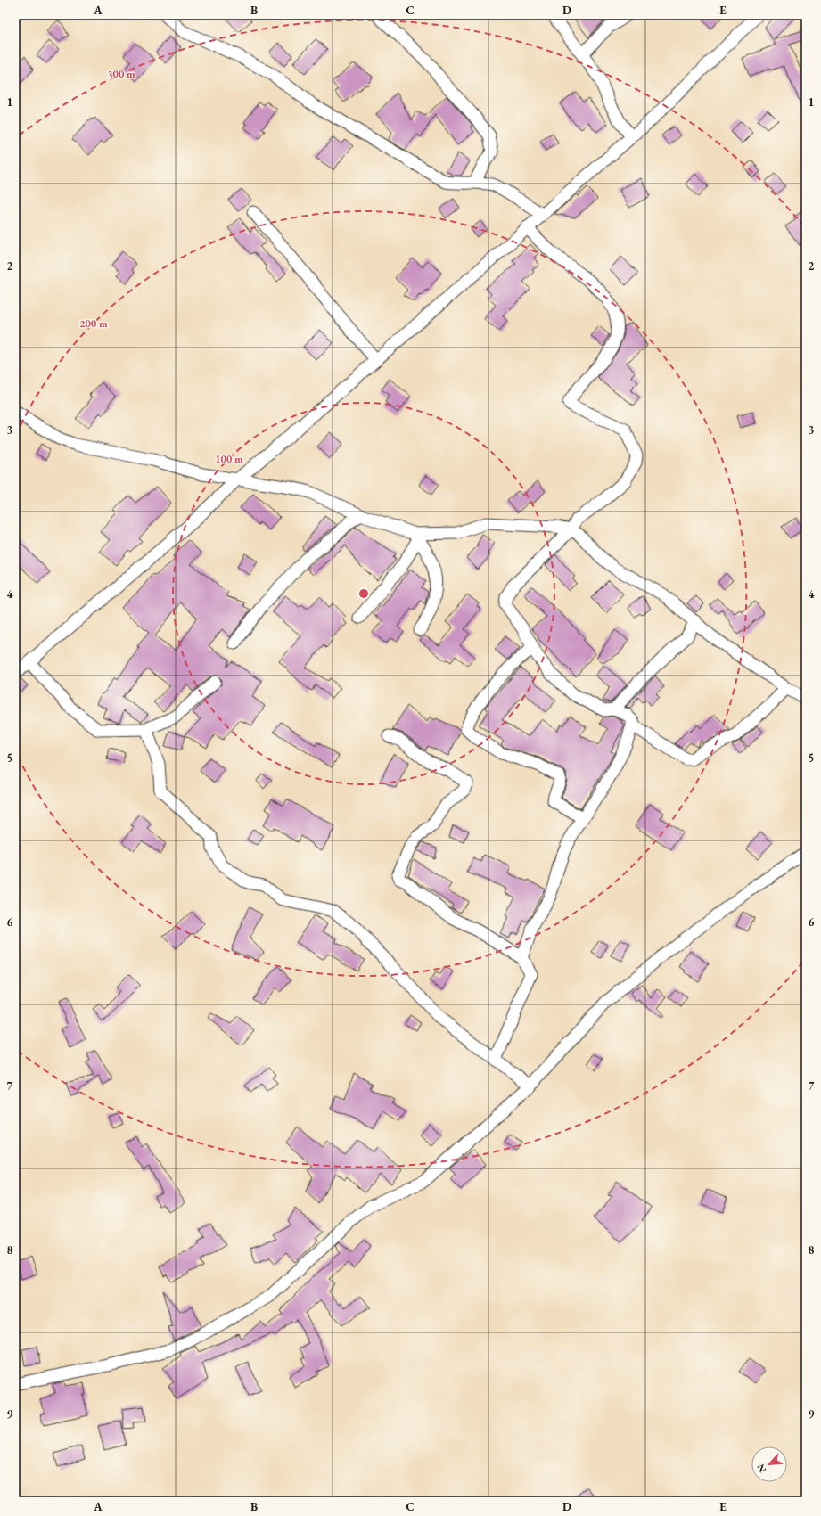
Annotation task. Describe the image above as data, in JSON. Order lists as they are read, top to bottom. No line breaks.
{"north":"bottom left","grid":{"columns":["A","B","C","D","E"],"rows":["1","2","3","4","5","6","7","8","9"]},"rings":["300 m","200 m","100 m"]}
